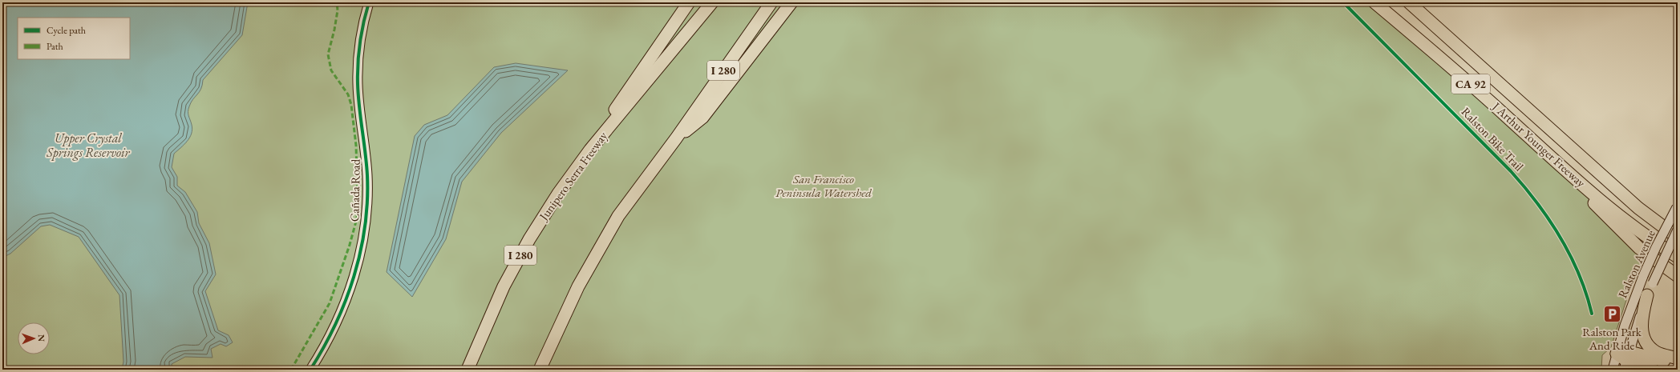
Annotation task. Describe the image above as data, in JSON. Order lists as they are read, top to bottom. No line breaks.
{"streets":{"highway":["I 280","CA 92","J Arthur Younger Freeway","Junipero Serra Freeway"],"main road":["Cañada Road","Ralston Avenue"],"cycle path":["Ralston Bike Trail"]},"water":["Upper Crystal Springs Reservoir"],"parks":["San Francisco Peninsula Watershed"],"places":{"parking":["Ralston Park And Ride"]},"legend":["Cycle path","Path"],"north":"right"}
